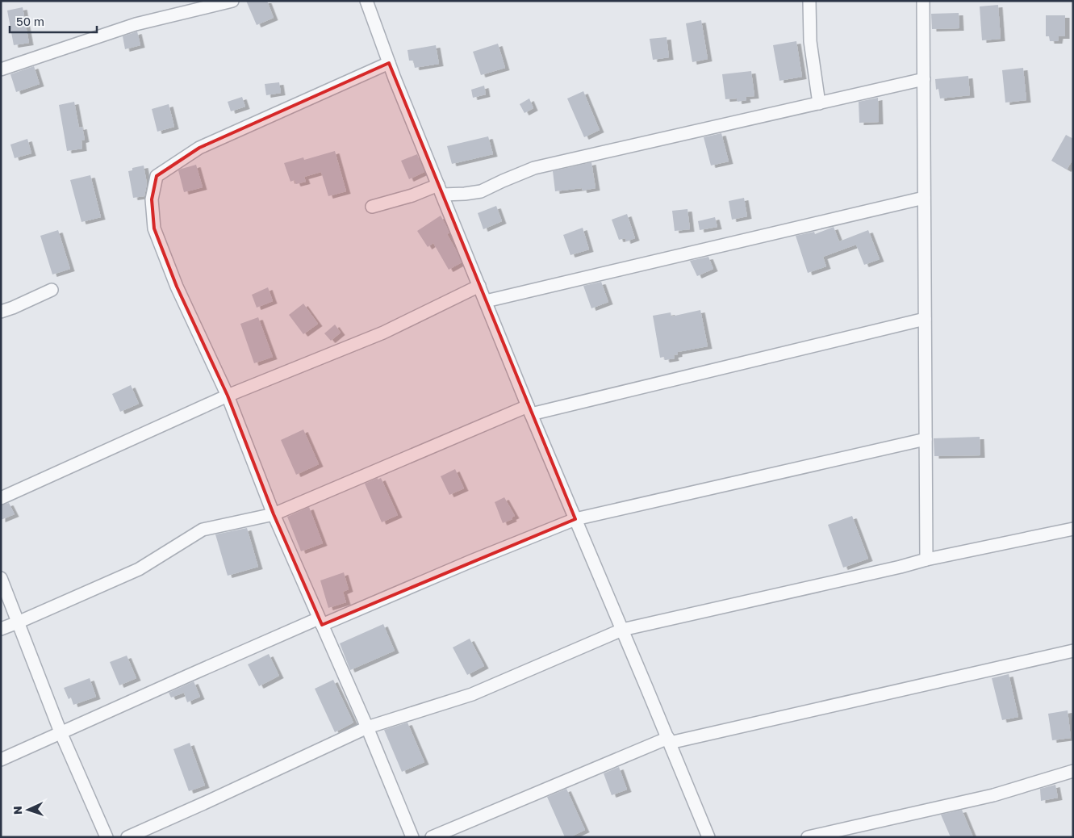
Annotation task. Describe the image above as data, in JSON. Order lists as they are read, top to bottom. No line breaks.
{"scale_bar":"50 m","north":"left"}
